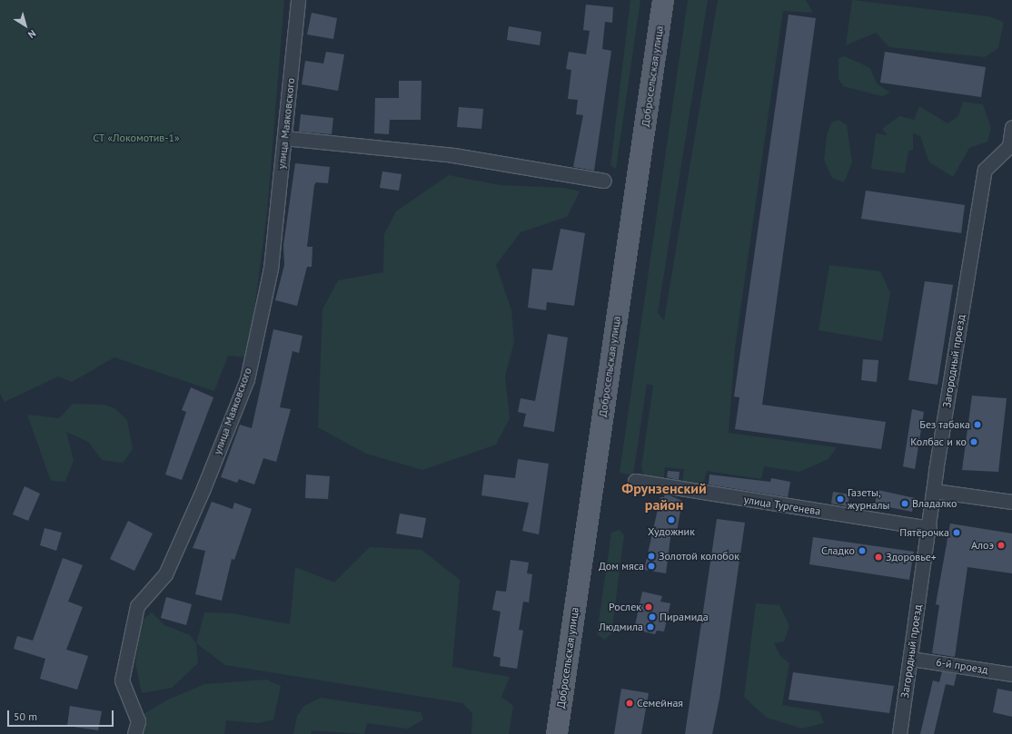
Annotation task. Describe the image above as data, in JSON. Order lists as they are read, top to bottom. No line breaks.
{"streets":{"main road":["Добросельская улица"],"street":["улица Маяковского","Загородный проезд","улица Тургенева","6-й проезд"]},"crossings":[["Загородный проезд","улица Тургенева"],["Загородный проезд","6-й проезд"]],"districts":["Фрунзенский район"],"parks":["СТ «Локомотив-1»"],"places":["Без табака","Колбас и ко","Газеты, журналы","Владалко","Художник","Пятёрочка","Алоэ","Сладко","Золотой колобок","Здоровье+","Дом мяса","Рослек","Пирамида","Людмила","Семейная"],"scale_bar":"50 m","north":"bottom right"}
